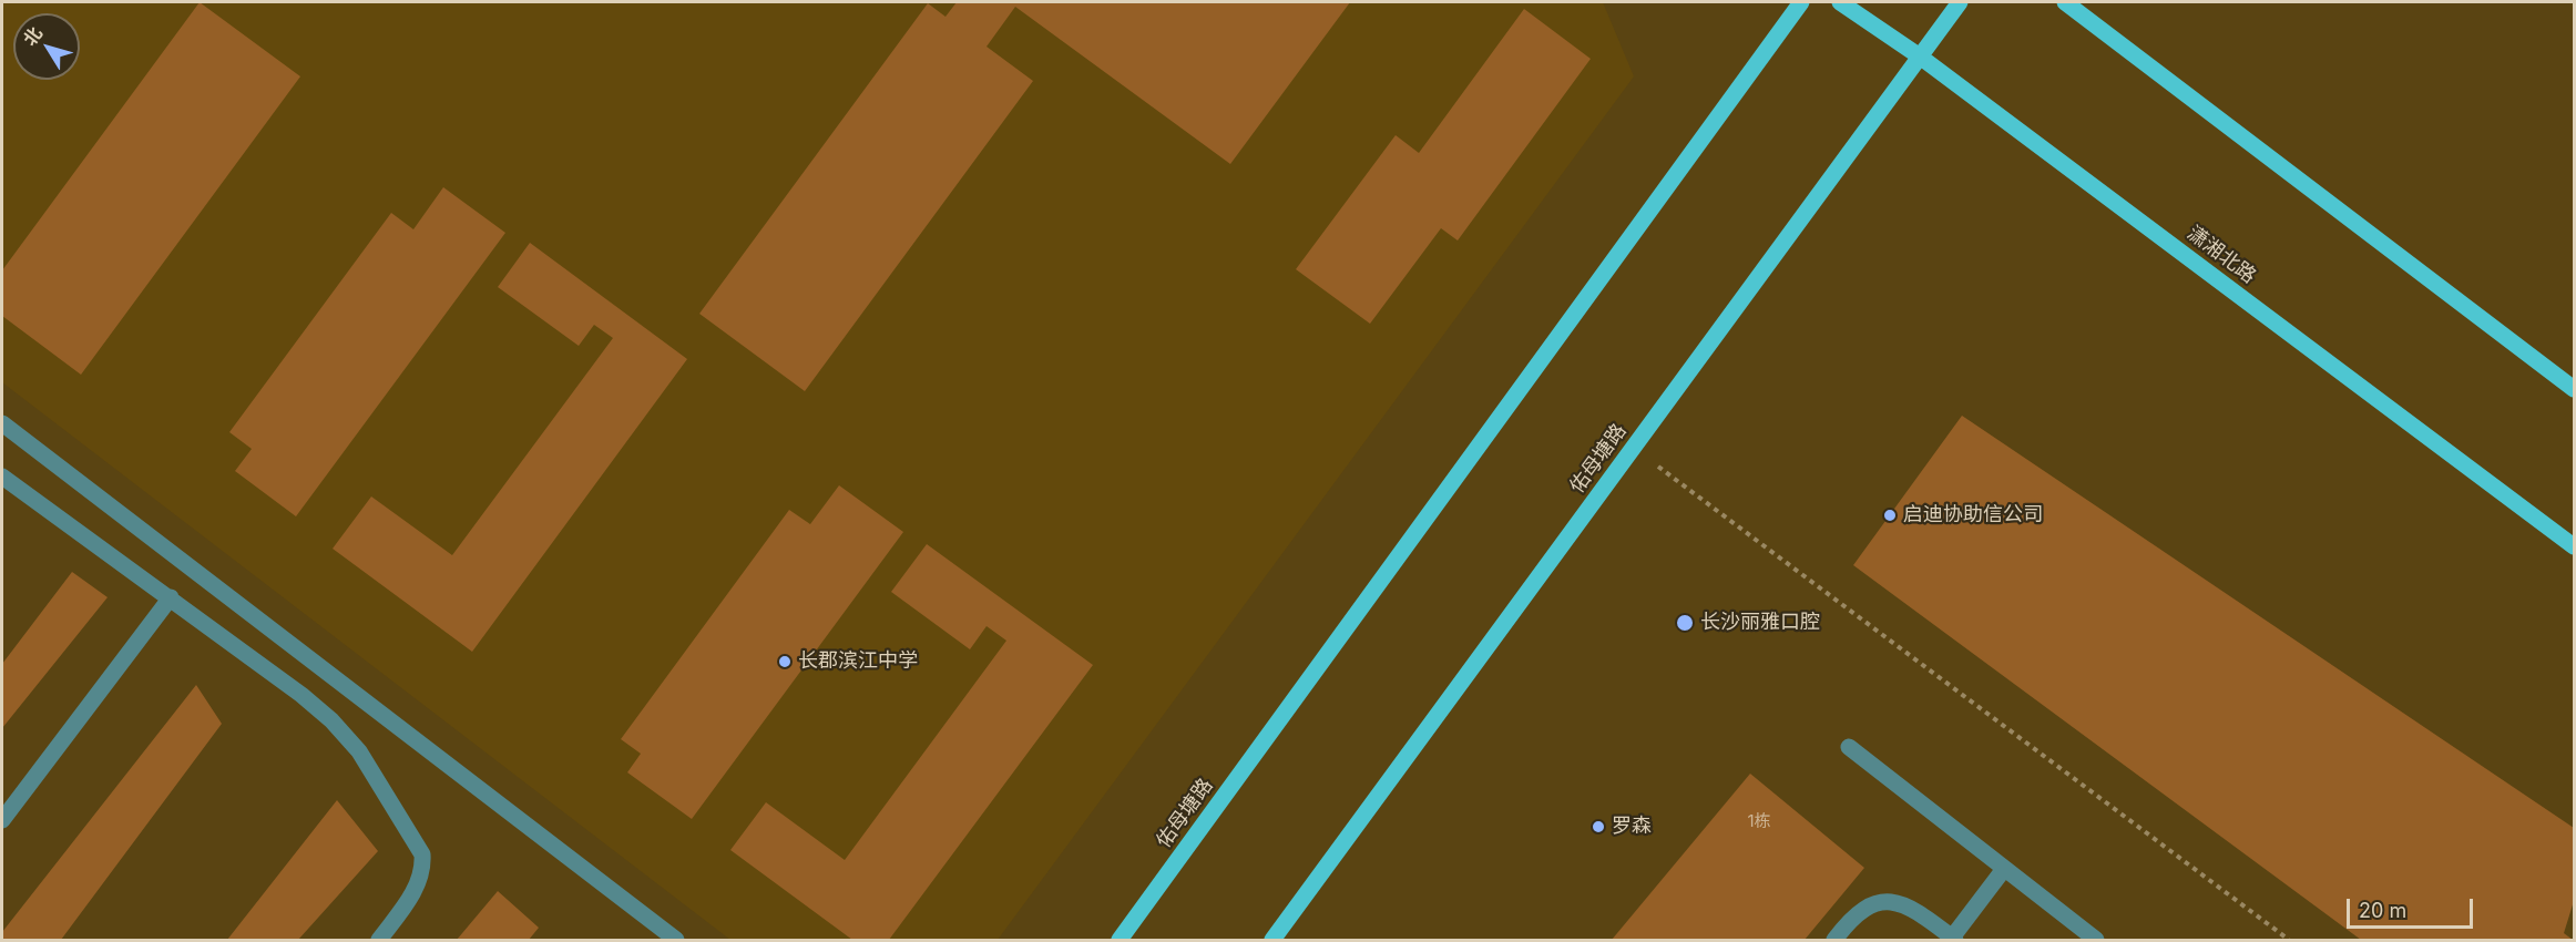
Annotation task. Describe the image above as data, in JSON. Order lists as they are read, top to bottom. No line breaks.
{"streets":{"main road":["潇湘北路","佑母塘路"]},"crossings":[["潇湘北路","佑母塘路"]],"places":["启迪协助信公司","长沙丽雅口腔","长郡滨江中学","罗森"],"house_numbers":["1栋"],"scale_bar":"20 m","north":"top left"}
